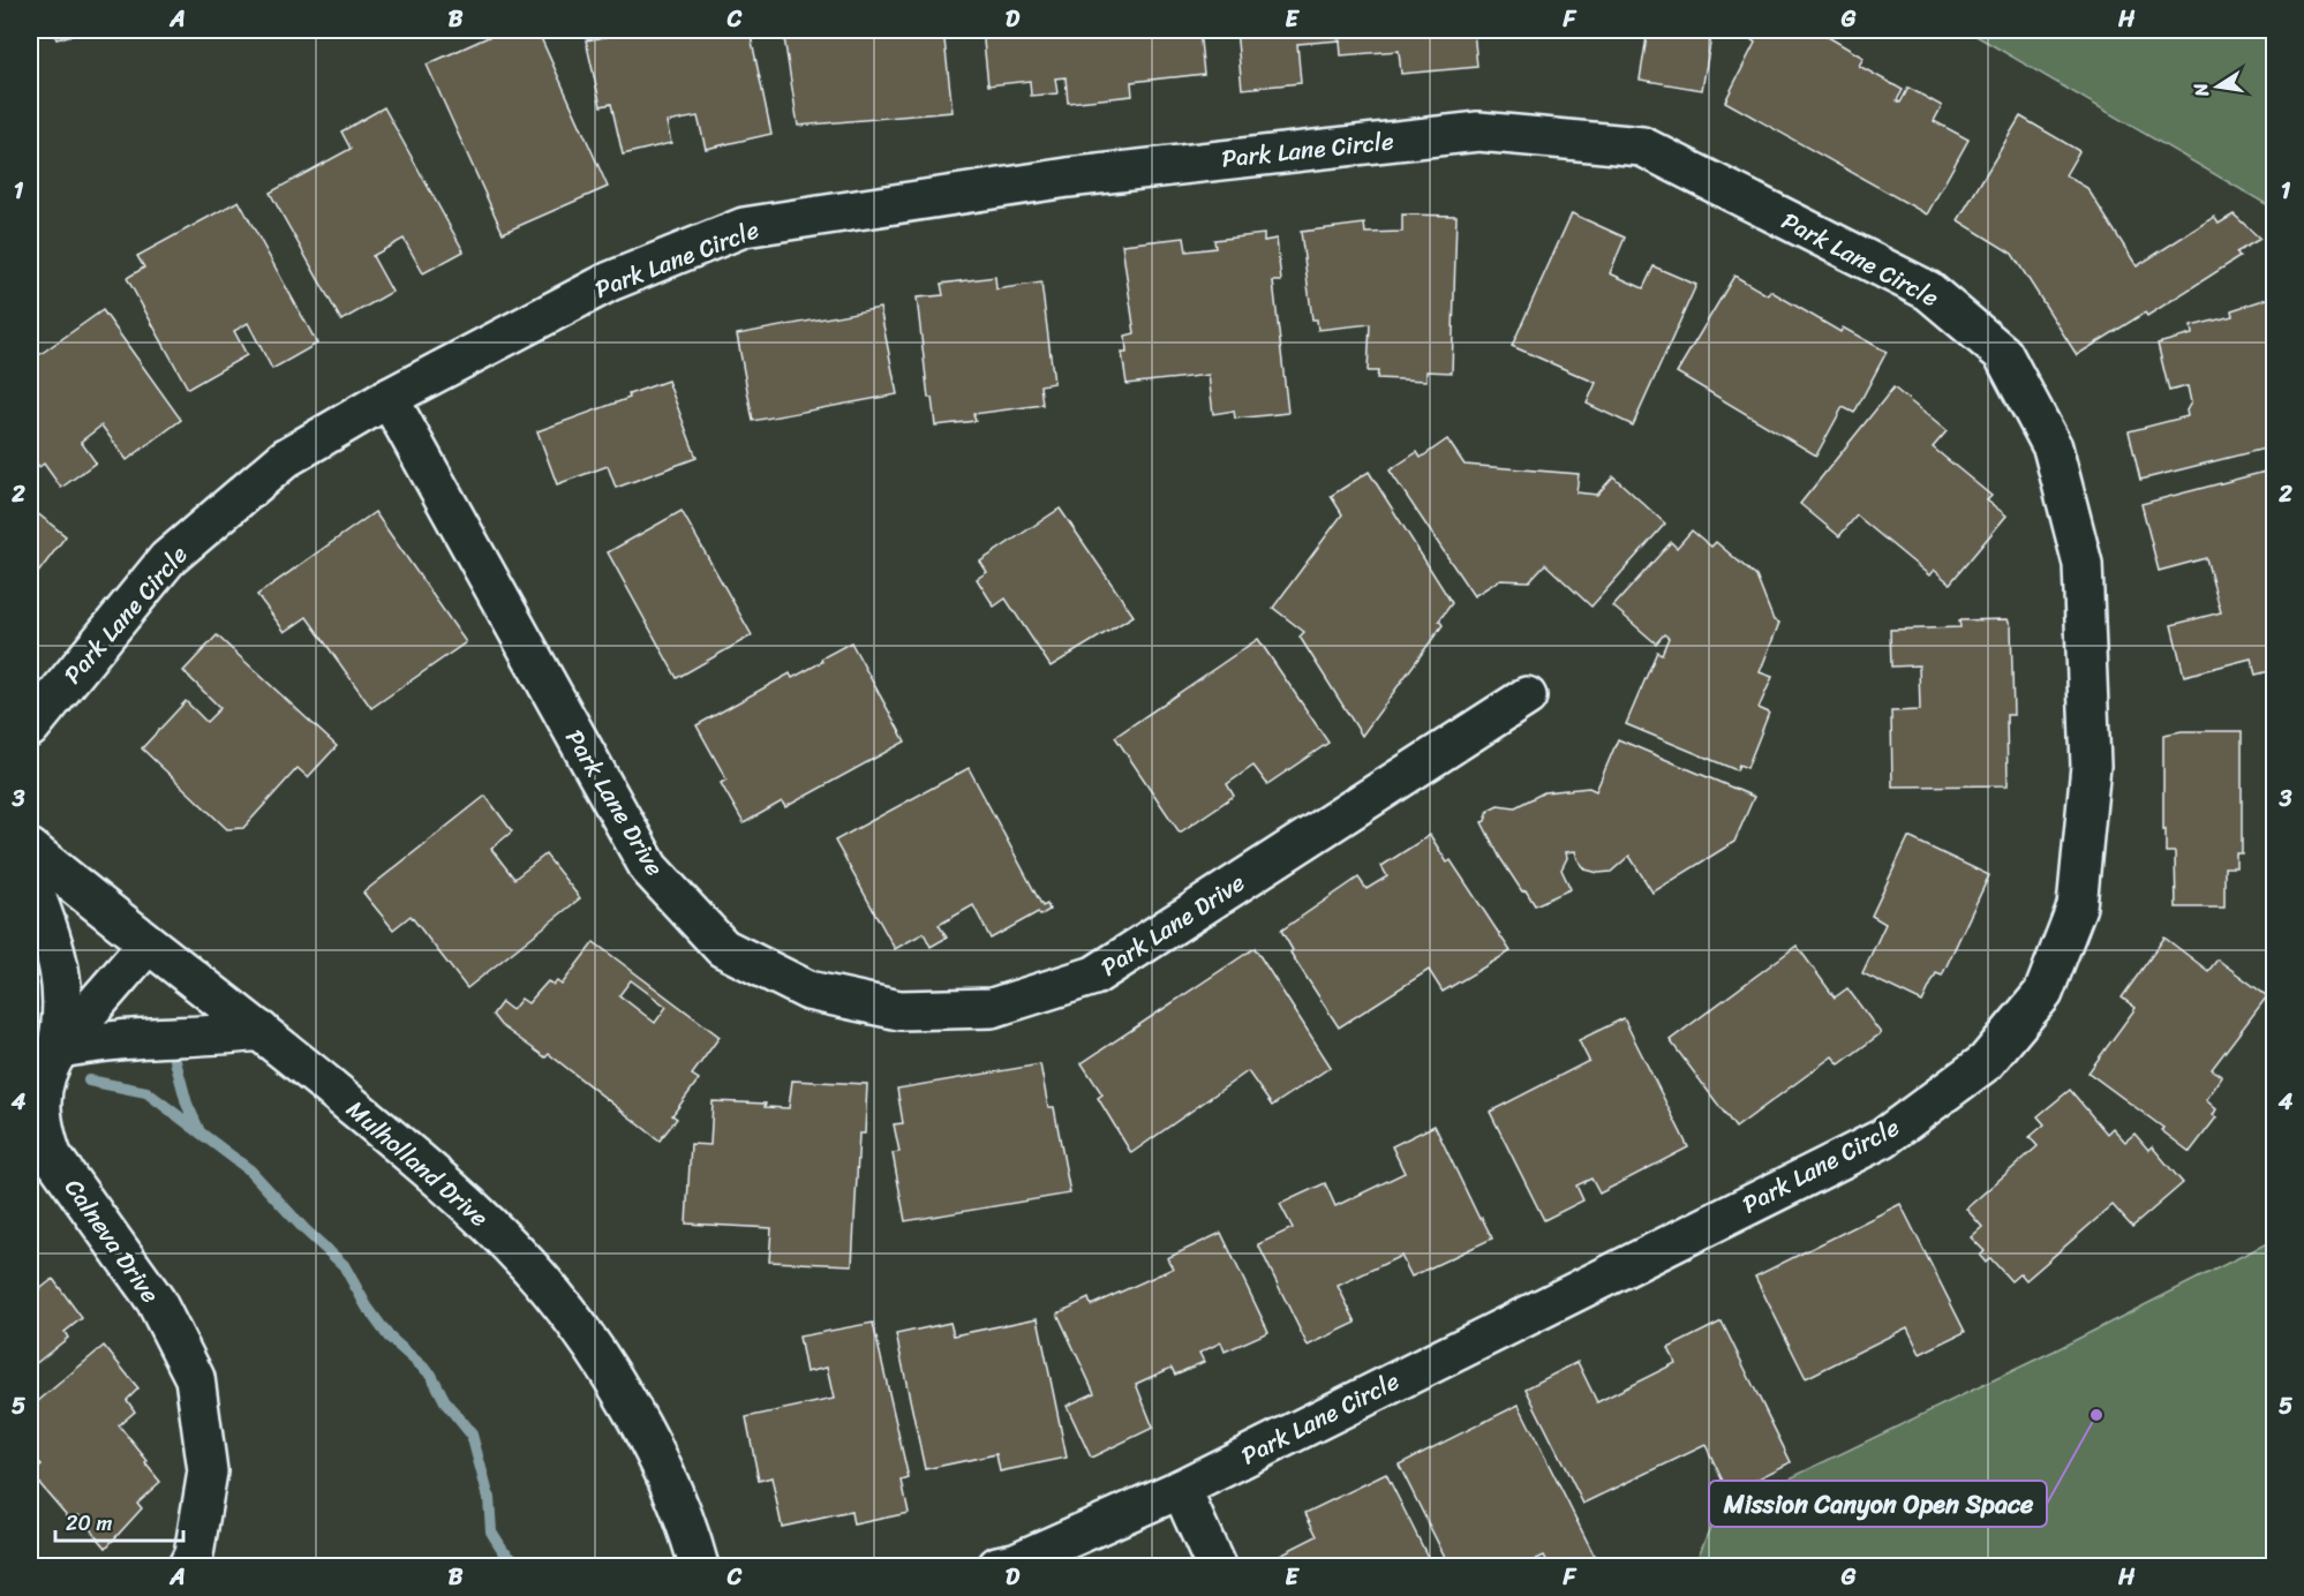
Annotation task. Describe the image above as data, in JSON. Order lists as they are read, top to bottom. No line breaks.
{"streets":{"street":["Park Lane Circle","Park Lane Drive","Mulholland Drive","Calneva Drive"]},"crossings":[["Park Lane Circle","Park Lane Drive"],["Mulholland Drive","Calneva Drive"]],"places":["Mission Canyon Open Space"],"scale_bar":"20 m","north":"left","grid":{"columns":["A","B","C","D","E","F","G","H"],"rows":["1","2","3","4","5"]}}
